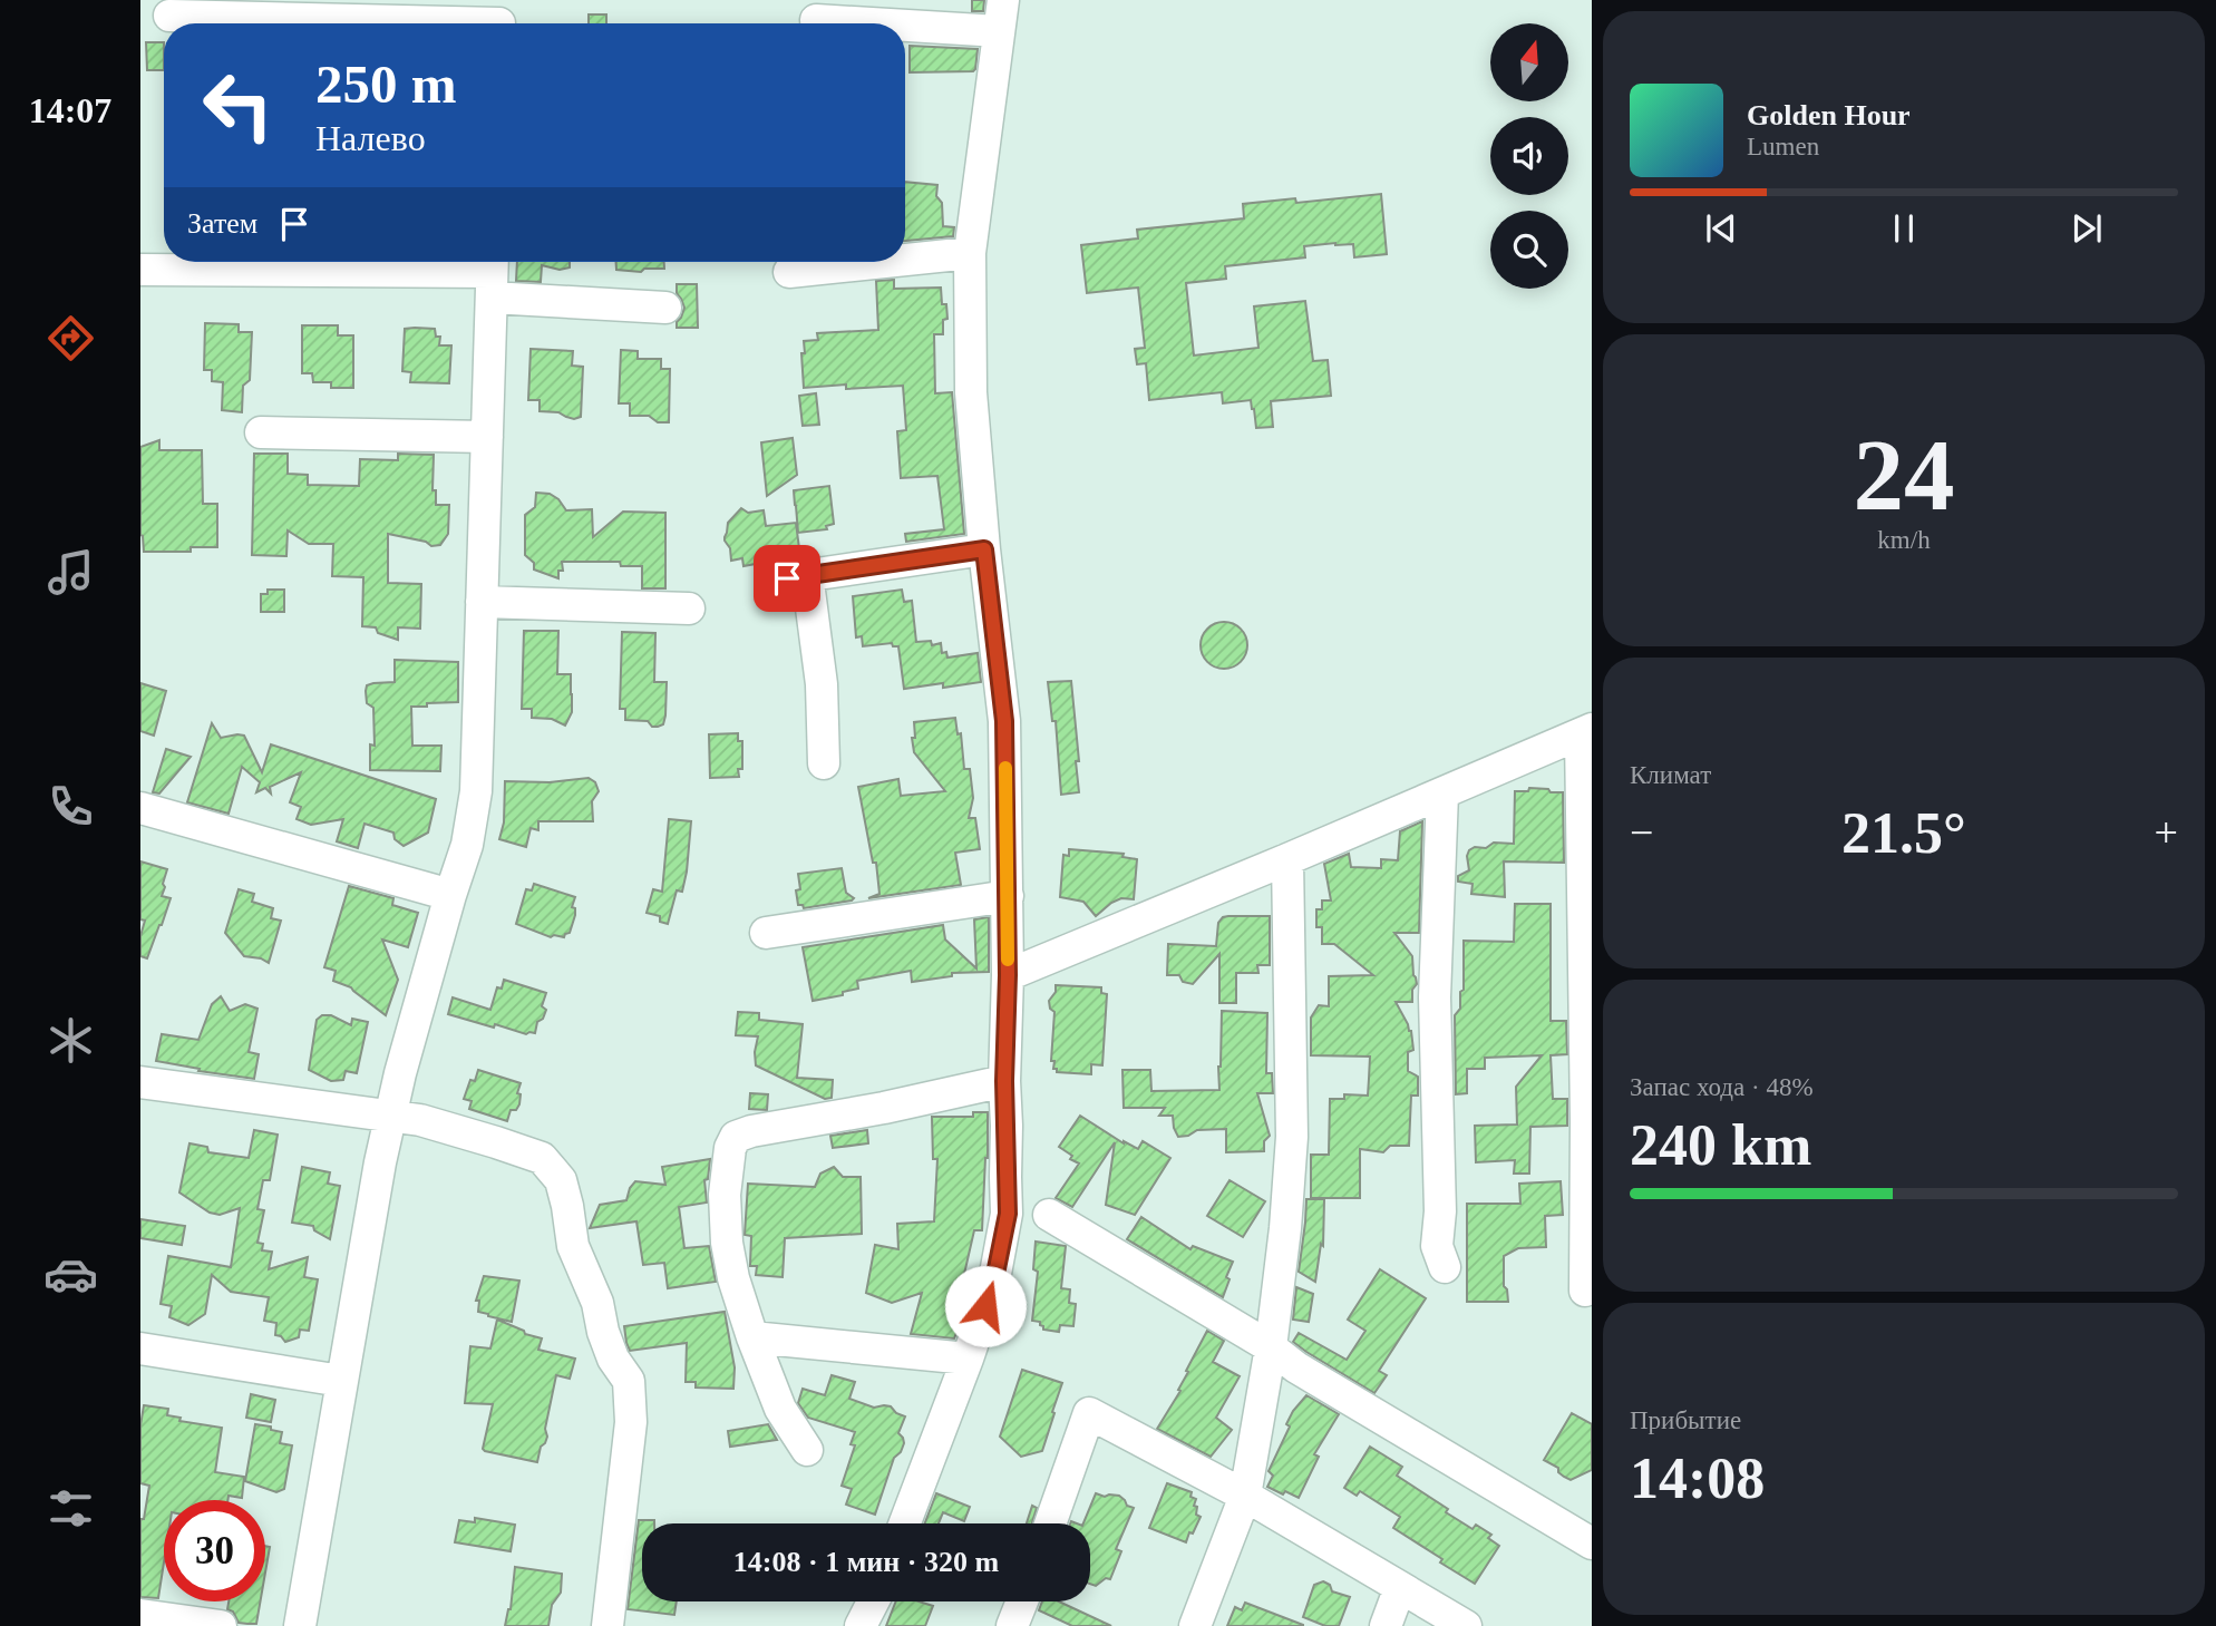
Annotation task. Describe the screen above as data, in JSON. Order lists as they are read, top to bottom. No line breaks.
{"north":"top","page":{"tabs":"14:07","turn":["250 m","Налево"],"song":["Golden Hour","Lumen"],"then":"Затем","tile":[["24","km/h"],"Климат",["Запас хода · 48%","240 km"],["Прибытие","14:08"]],"heat":["−","21.5°","+"],"limit":"30","trip":"14:08 · 1 мин · 320 m"}}
